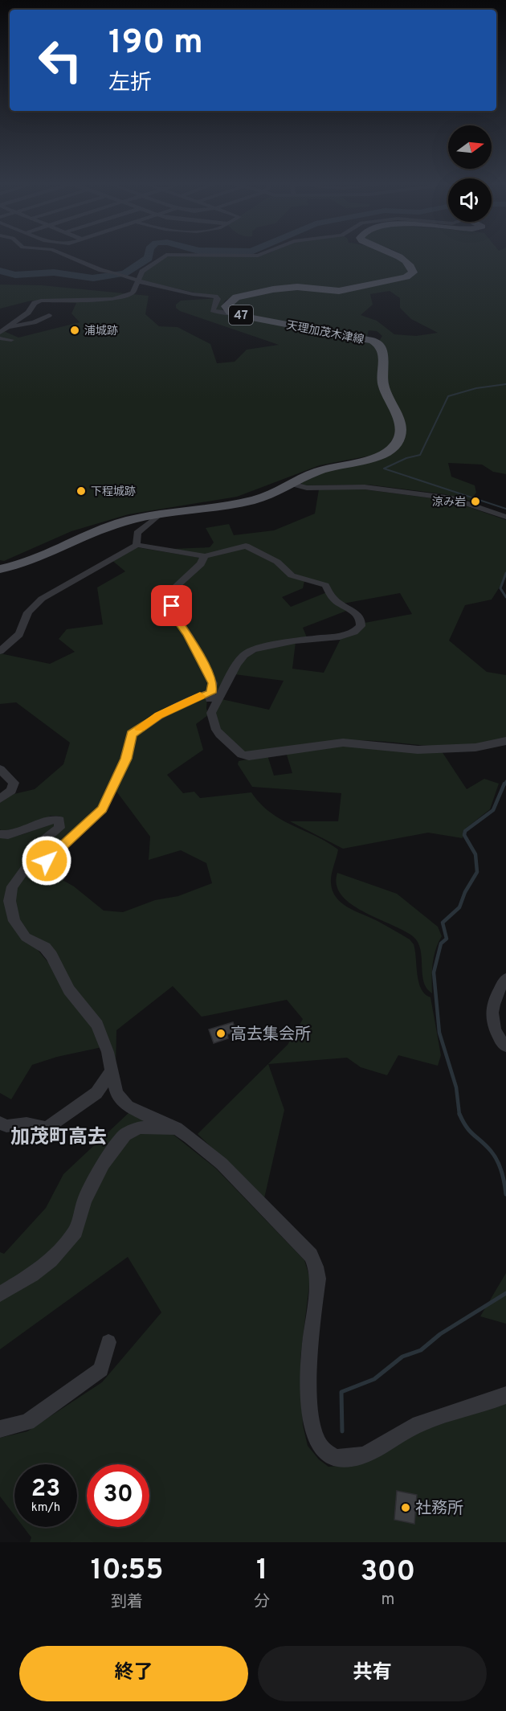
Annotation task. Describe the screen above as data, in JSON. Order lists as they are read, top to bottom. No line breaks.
{"streets":{"main road":["47","天理加茂木津線"]},"crossings":[["47","天理加茂木津線"]],"districts":["加茂町高去"],"places":["浦城跡","下程城跡","涼み岩","高去集会所","社務所"],"north":"right","page":{"turn":["190 m","左折"],"speed":"23 km/h","limit":"30","eta":["10:55","到着","1","分","300","m"],"buttons":["終了","共有"]}}
